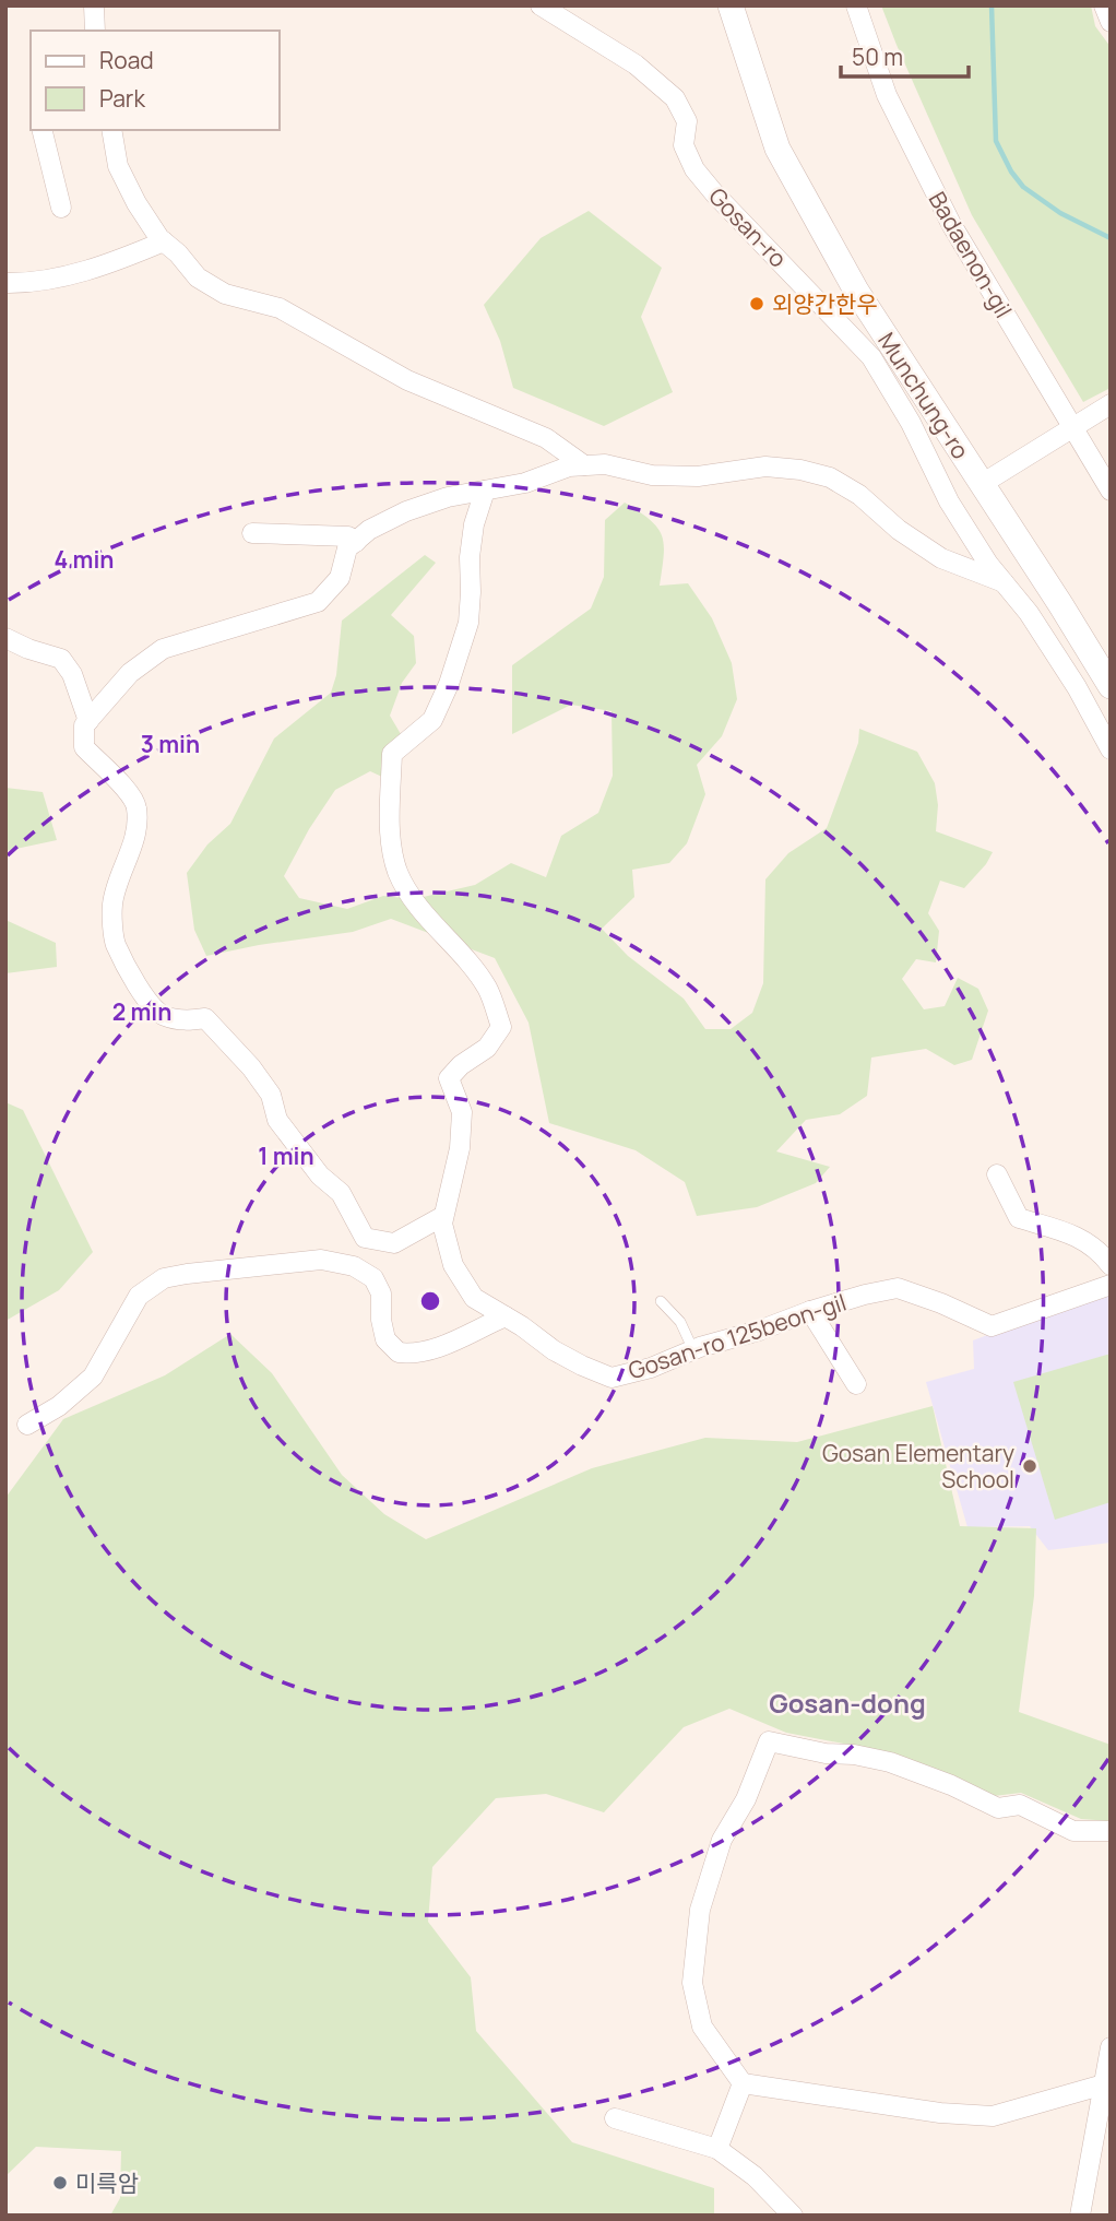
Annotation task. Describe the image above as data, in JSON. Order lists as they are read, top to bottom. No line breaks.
{"streets":{"street":["Gosan-ro","Badaenon-gil","Munchung-ro","Gosan-ro 125beon-gil"]},"districts":["Gosan-dong"],"places":["외양간한우","Gosan Elementary School","미륵암"],"legend":["Road","Park"],"scale_bar":"50 m","rings":["4 min","3 min","2 min","1 min"]}
